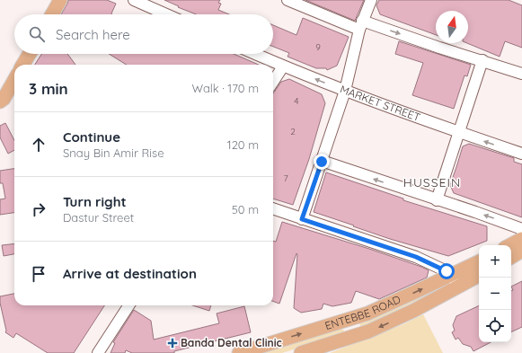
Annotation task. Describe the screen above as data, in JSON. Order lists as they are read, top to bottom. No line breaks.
{"streets":{"main road":["ENTEBBE ROAD"],"street":["MARKET STREET"]},"districts":["HUSSEIN"],"places":{"health":["Banda Dental Clinic"]},"house_numbers":["9","4","2","7"],"north":"top","page":{"search":"Search here","heading":["3 min","Walk · 170 m"],"list":[["Continue","Snay Bin Amir Rise","120 m"],["Turn right","Dastur Street","50 m"],"Arrive at destination"],"map_buttons":["+","−"]}}
